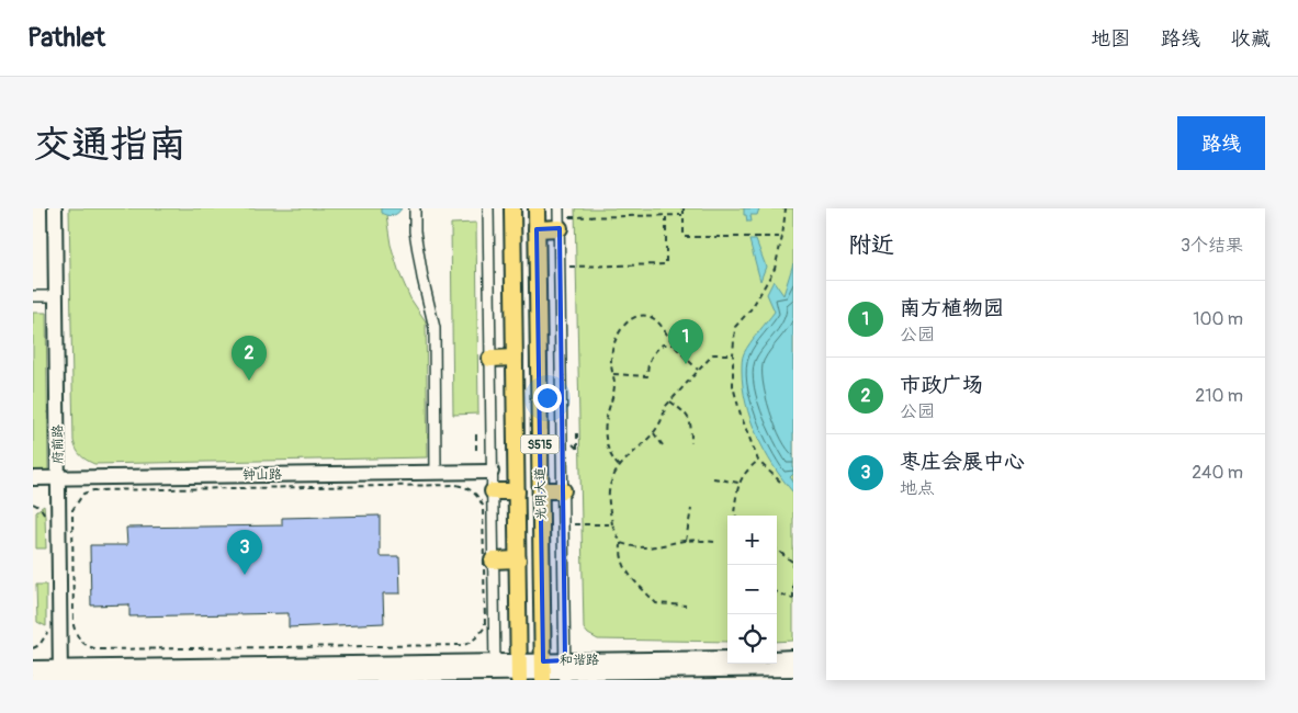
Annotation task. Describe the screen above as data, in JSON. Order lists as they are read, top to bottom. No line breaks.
{"streets":{"main road":["府前路","S515","钟山路","光明大道","和谐路"]},"crossings":[["府前路","钟山路"],["府前路","和谐路"],["光明大道","和谐路"]],"page":{"header":"Pathlet","nav":["地图","路线","收藏"],"buttons":"路线","title":"交通指南","heading":["附近","3个结果"],"list":[{"mark":"1","name":"南方植物园","note":"公园","value":"100 m"},{"mark":"2","name":"市政广场","note":"公园","value":"210 m"},{"mark":"3","name":"枣庄会展中心","note":"地点","value":"240 m"}],"pins":["1","2","3"],"map_buttons":["+","−"]}}
